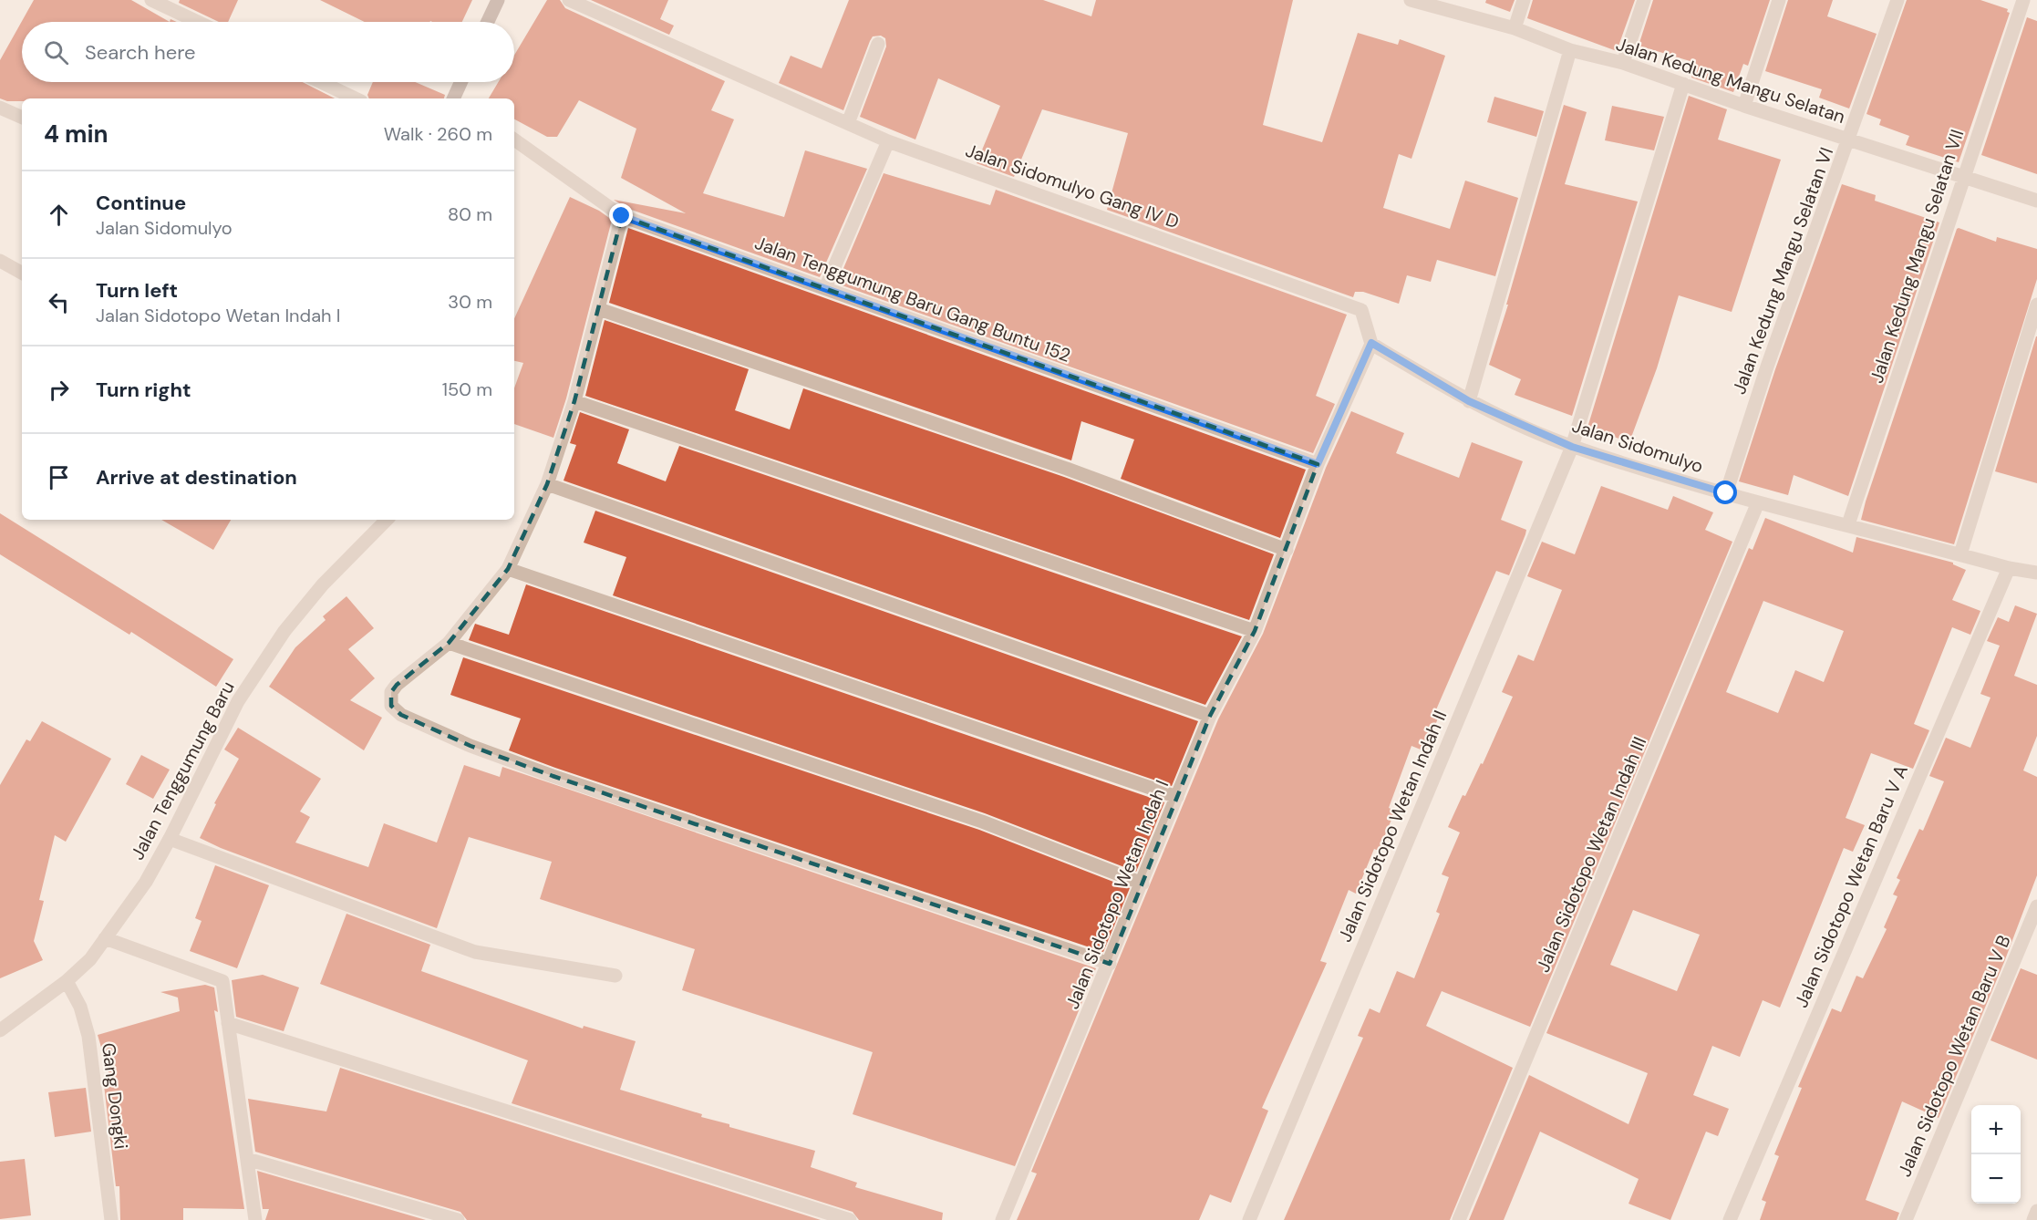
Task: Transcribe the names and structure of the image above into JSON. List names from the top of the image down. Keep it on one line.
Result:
{"streets":{"street":["Jalan Kedung Mangu Selatan","Jalan Sidomulyo Gang IV D","Jalan Kedung Mangu Selatan VII","Jalan Kedung Mangu Selatan VI","Jalan Tenggumung Baru Gang Buntu 152","Jalan Sidomulyo","Jalan Tenggumung Baru","Jalan Sidotopo Wetan Indah II","Jalan Sidotopo Wetan Indah III","Jalan Sidotopo Wetan Baru V A","Jalan Sidotopo Wetan Indah I","Jalan Sidotopo Wetan Baru V B","Gang Dongki"]},"crossings":[["Jalan Kedung Mangu Selatan","Jalan Kedung Mangu Selatan VII"],["Jalan Kedung Mangu Selatan","Jalan Kedung Mangu Selatan VI"],["Jalan Kedung Mangu Selatan","Jalan Sidotopo Wetan Indah II"],["Jalan Sidomulyo Gang IV D","Jalan Sidomulyo"],["Jalan Sidomulyo Gang IV D","Jalan Sidotopo Wetan Indah I"],["Jalan Kedung Mangu Selatan VII","Jalan Sidomulyo"],["Jalan Kedung Mangu Selatan VI","Jalan Sidomulyo"],["Jalan Tenggumung Baru Gang Buntu 152","Jalan Sidotopo Wetan Indah I"],["Jalan Sidomulyo","Jalan Sidotopo Wetan Indah II"],["Jalan Sidomulyo","Jalan Sidotopo Wetan Indah III"],["Jalan Sidomulyo","Jalan Sidotopo Wetan Baru V A"],["Jalan Sidomulyo","Jalan Sidotopo Wetan Indah I"],["Jalan Tenggumung Baru","Gang Dongki"]],"page":{"search":"Search here","heading":["4 min","Walk · 260 m"],"list":[["Continue","Jalan Sidomulyo","80 m"],["Turn left","Jalan Sidotopo Wetan Indah I","30 m"],["Turn right","150 m"],"Arrive at destination"],"map_buttons":["+","−"]}}
